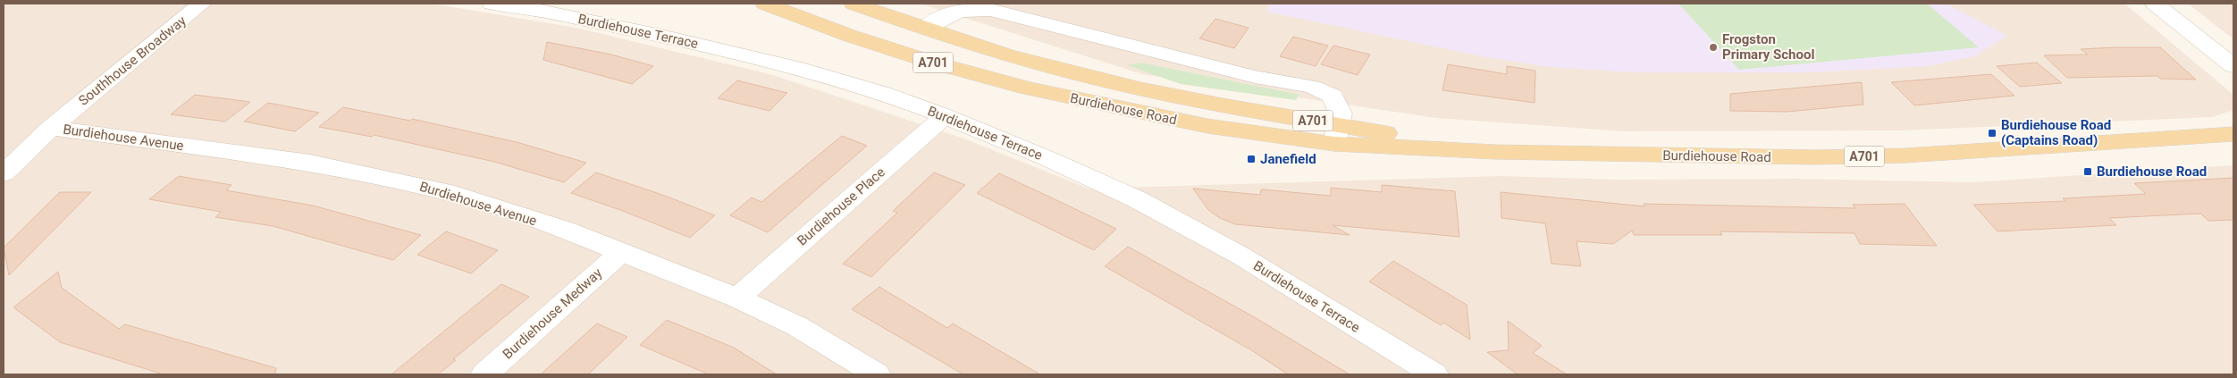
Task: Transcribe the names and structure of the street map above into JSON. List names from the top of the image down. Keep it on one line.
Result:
{"streets":{"main road":["A701","Burdiehouse Road"],"street":["Burdiehouse Terrace","Southhouse Broadway","Burdiehouse Avenue","Burdiehouse Place","Burdiehouse Medway"]},"crossings":[["Burdiehouse Terrace","Burdiehouse Place"],["Southhouse Broadway","Burdiehouse Avenue"],["Burdiehouse Avenue","Burdiehouse Place"],["Burdiehouse Avenue","Burdiehouse Medway"]],"places":{"other":["Frogston Primary School"],"transit":["Burdiehouse Road (Captains Road)","Janefield","Burdiehouse Road"]}}
